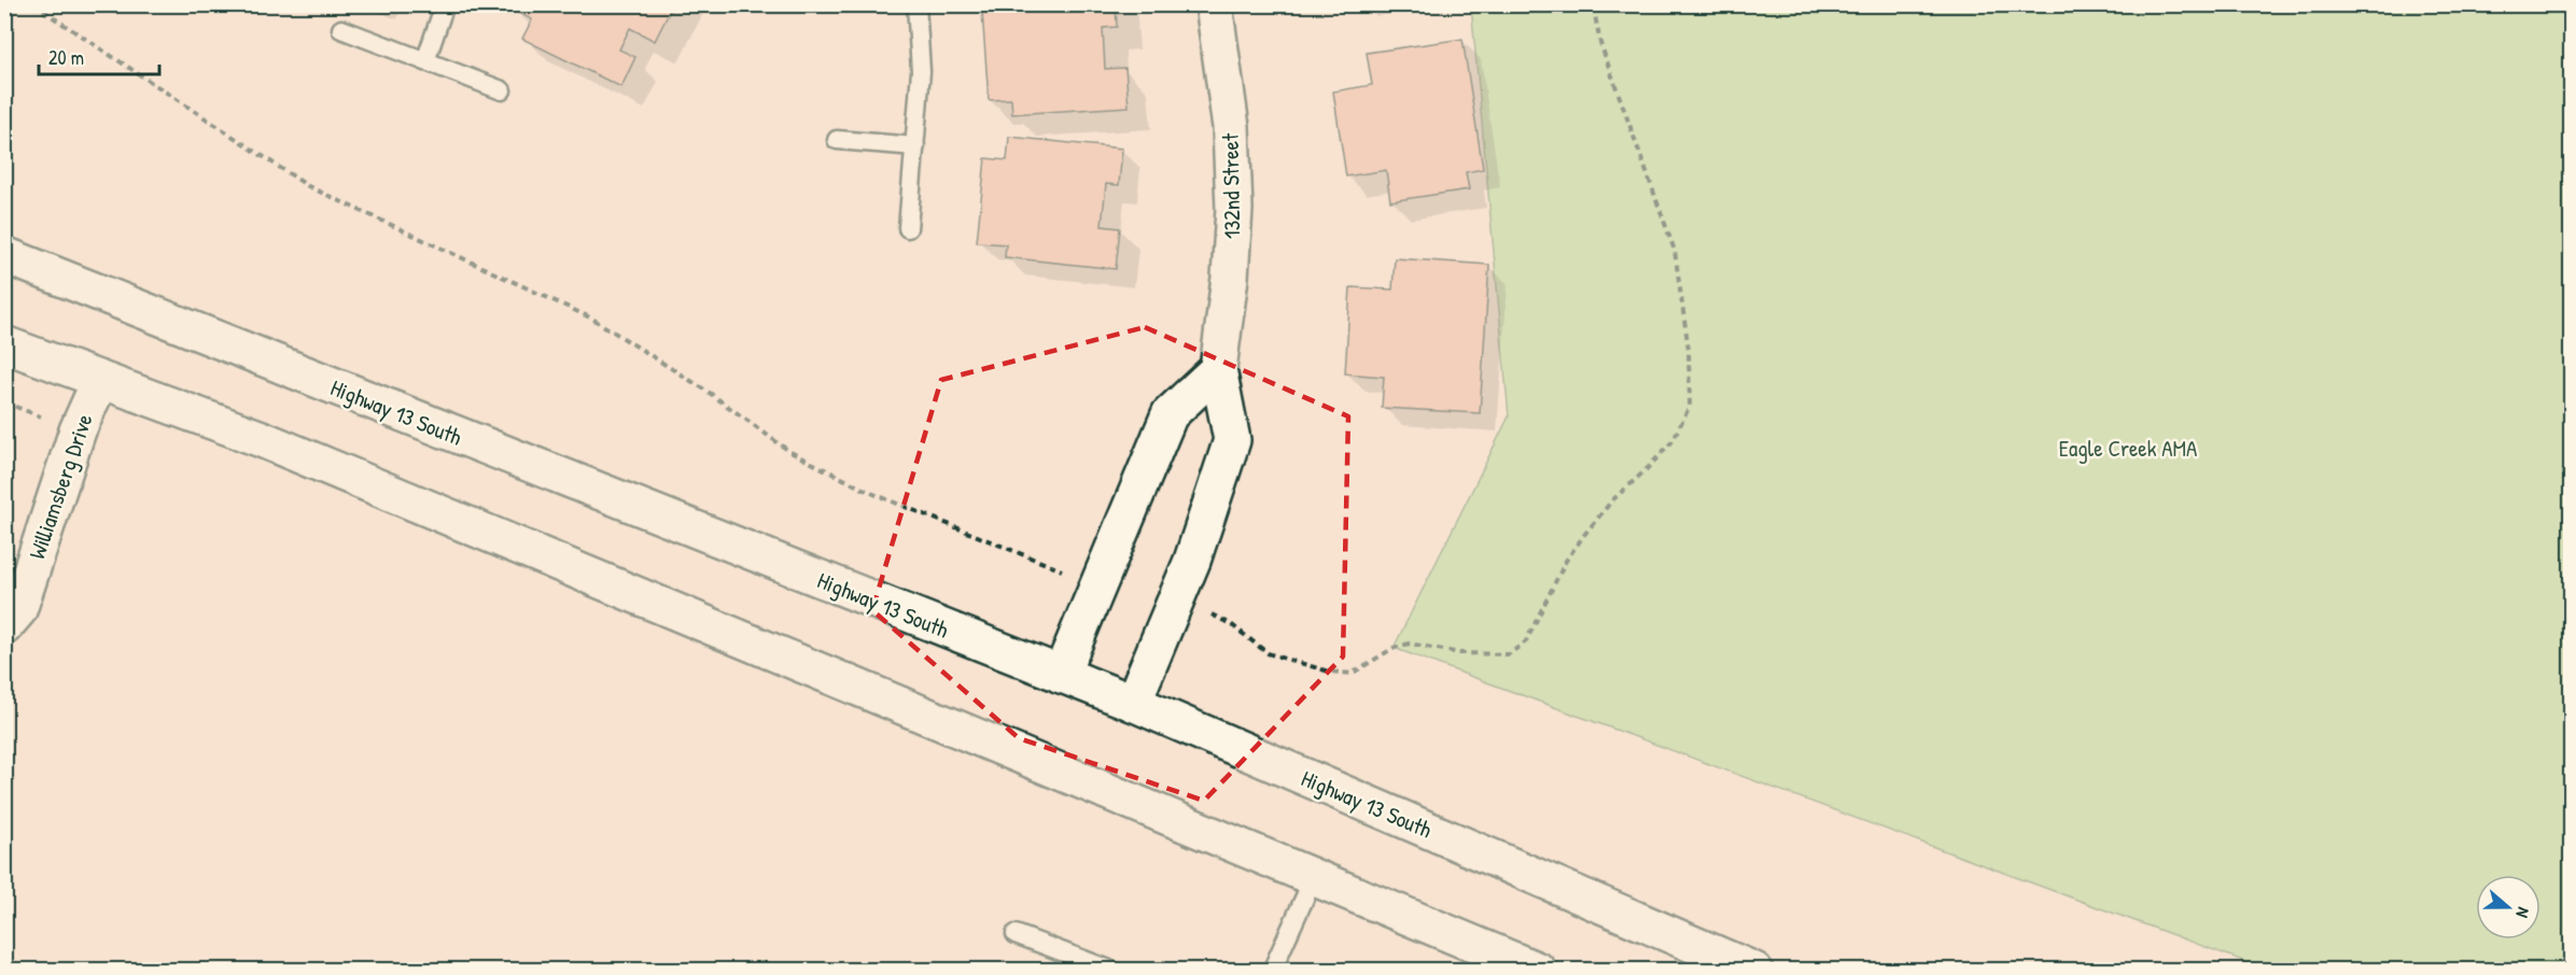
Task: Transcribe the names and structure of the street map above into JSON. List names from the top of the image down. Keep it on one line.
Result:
{"streets":{"main road":["132nd Street","Highway 13 South","Williamsberg Drive"]},"crossings":[["132nd Street","Highway 13 South"]],"parks":["Eagle Creek AMA"],"scale_bar":"20 m","north":"right"}
